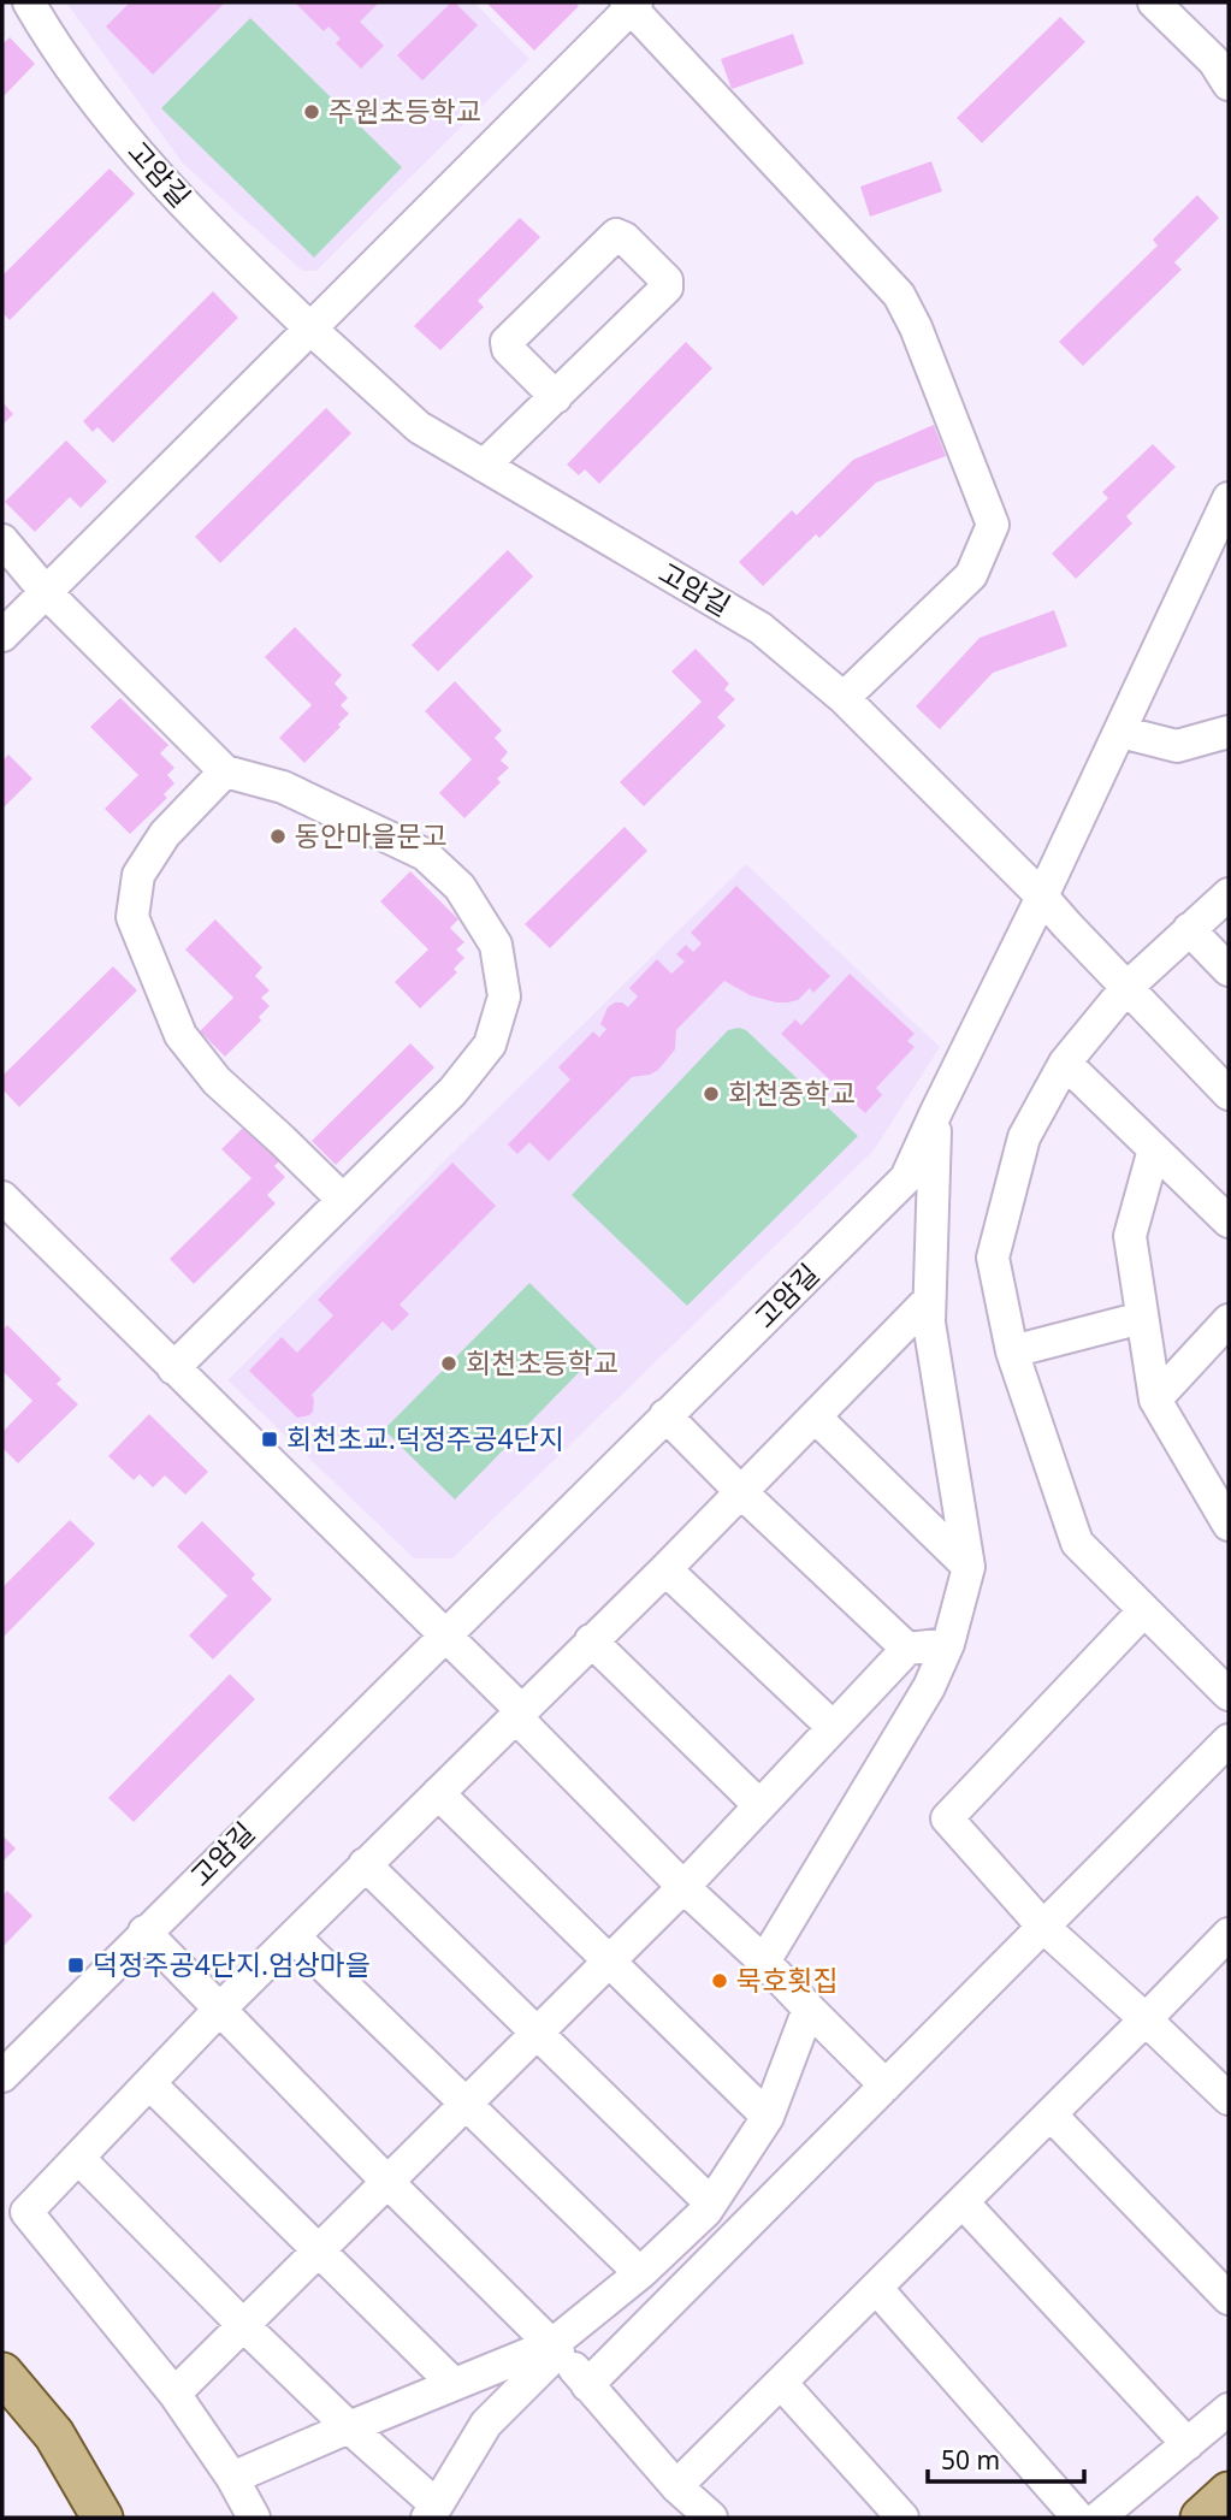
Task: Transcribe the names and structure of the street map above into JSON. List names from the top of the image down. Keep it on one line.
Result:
{"streets":{"street":["고암길"]},"places":{"other":["주원초등학교","동안마을문고","회천중학교","회천초등학교","묵호횟집"],"transit":["회천초교.덕정주공4단지","덕정주공4단지.엄상마을"]},"scale_bar":"50 m"}
